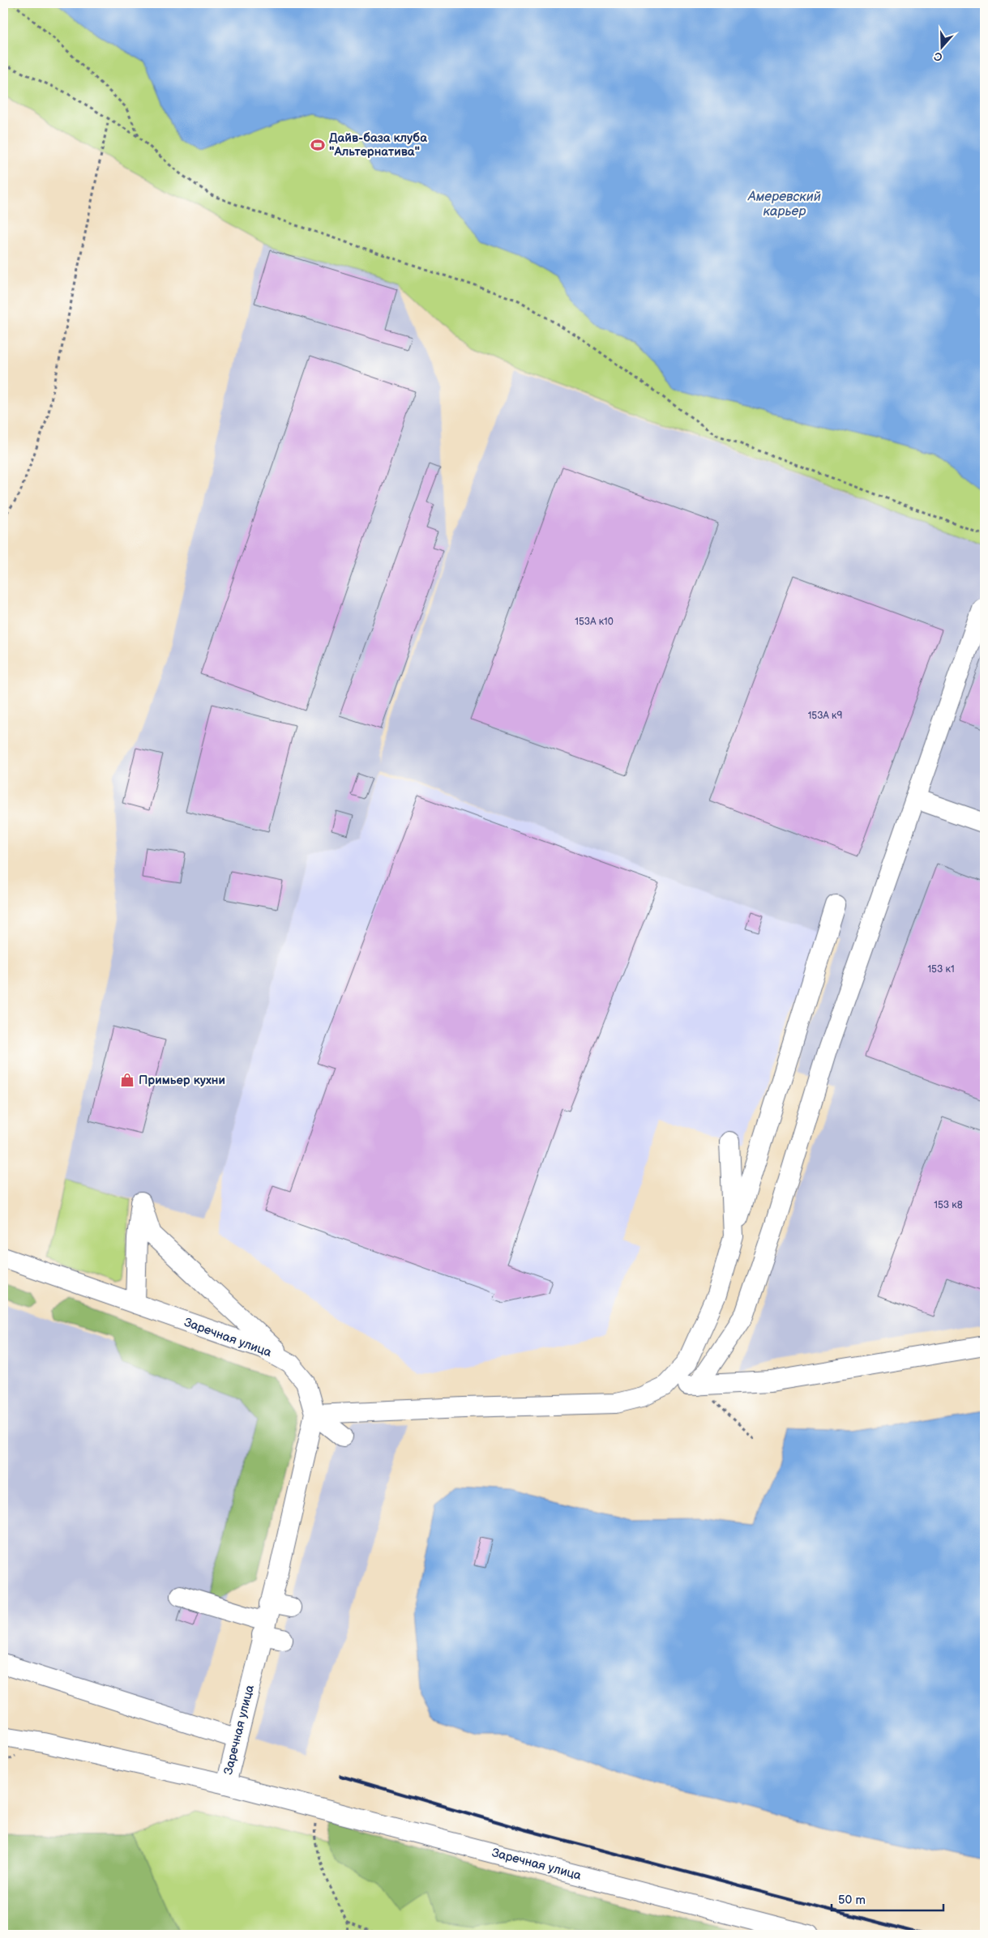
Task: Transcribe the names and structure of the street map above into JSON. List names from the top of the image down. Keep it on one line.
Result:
{"streets":{"street":["Заречная улица"]},"water":["Амеревский карьер"],"places":{"sports":["Дайв-база клуба \"Альтернатива\""],"shop":["Примьер кухни"]},"house_numbers":["153А к10","153А к9","153 к1","153 к8"],"scale_bar":"50 m","north":"bottom"}
